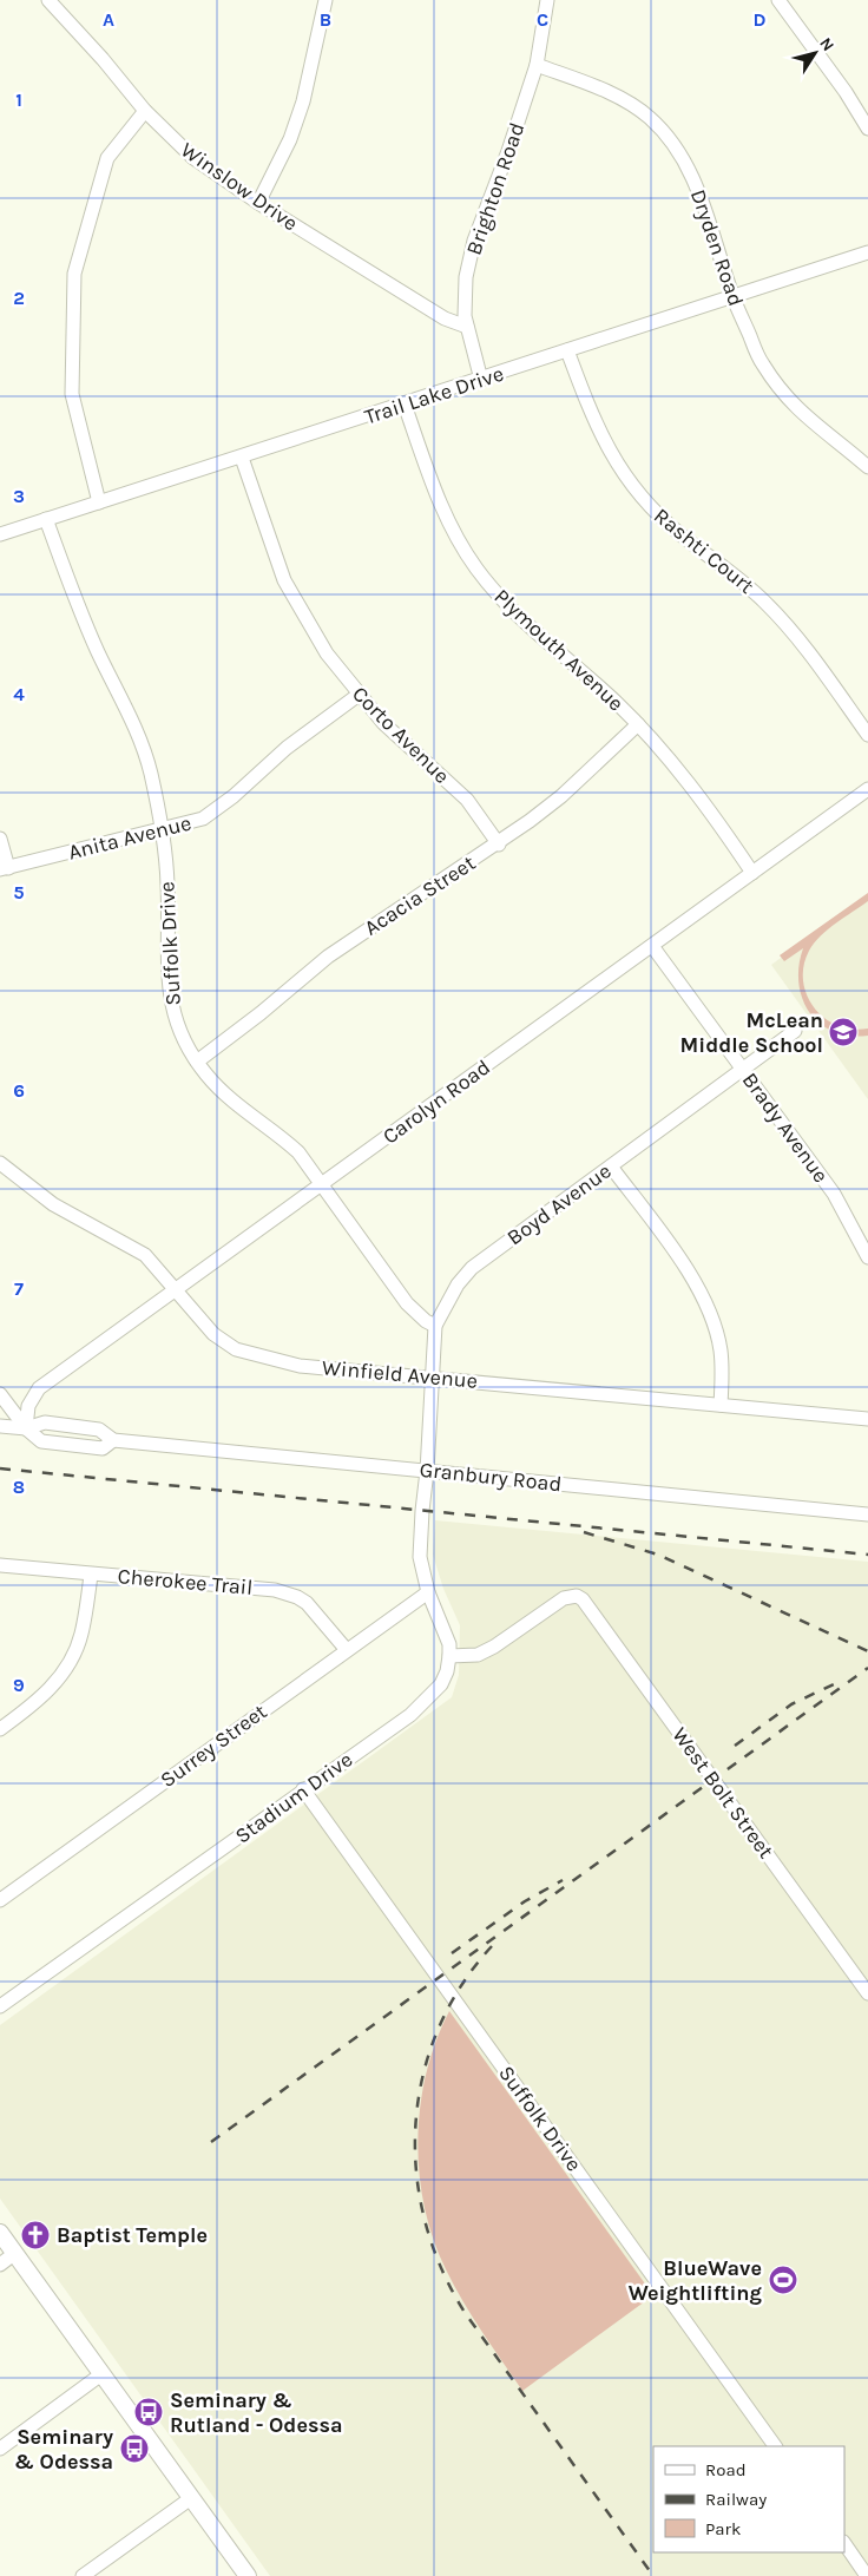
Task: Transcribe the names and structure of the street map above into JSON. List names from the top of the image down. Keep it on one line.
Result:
{"streets":{"street":["Winslow Drive","Brighton Road","Dryden Road","Trail Lake Drive","Rashti Court","Plymouth Avenue","Corto Avenue","Anita Avenue","Acacia Street","Suffolk Drive","Carolyn Road","Brady Avenue","Boyd Avenue","Winfield Avenue","Granbury Road","Cherokee Trail","Surrey Street","West Bolt Street","Stadium Drive"]},"crossings":[["Winslow Drive","Brighton Road"],["Brighton Road","Dryden Road"],["Brighton Road","Trail Lake Drive"],["Dryden Road","Trail Lake Drive"],["Trail Lake Drive","Rashti Court"],["Trail Lake Drive","Plymouth Avenue"],["Trail Lake Drive","Corto Avenue"],["Trail Lake Drive","Suffolk Drive"],["Plymouth Avenue","Acacia Street"],["Plymouth Avenue","Carolyn Road"],["Corto Avenue","Anita Avenue"],["Corto Avenue","Acacia Street"],["Anita Avenue","Suffolk Drive"],["Acacia Street","Suffolk Drive"],["Suffolk Drive","Carolyn Road"],["Suffolk Drive","Boyd Avenue"],["Suffolk Drive","Stadium Drive"],["Carolyn Road","Brady Avenue"],["Carolyn Road","Winfield Avenue"],["Carolyn Road","Granbury Road"],["Brady Avenue","Boyd Avenue"],["Boyd Avenue","Winfield Avenue"],["Cherokee Trail","Surrey Street"],["West Bolt Street","Stadium Drive"]],"places":{"school or university":["McLean Middle School"],"church":["Baptist Temple"],"sports":["BlueWave Weightlifting"],"bus stop":["Seminary & Rutland - Odessa","Seminary & Odessa"]},"legend":["Road","Railway","Park"],"north":"top right","grid":{"columns":["A","B","C","D"],"rows":["1","2","3","4","5","6","7","8","9"]}}
